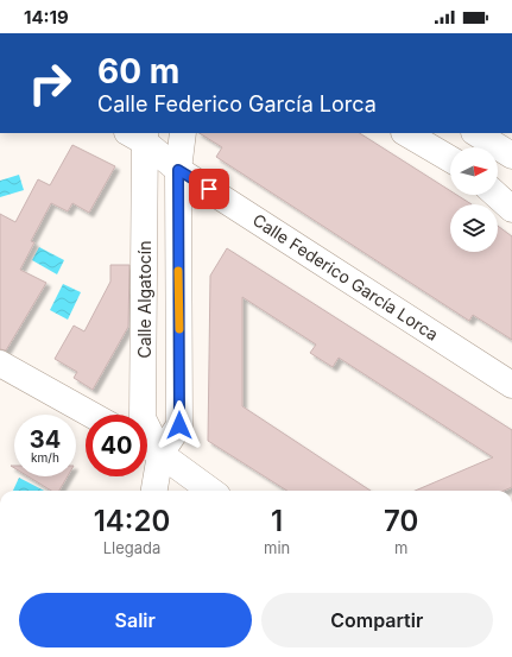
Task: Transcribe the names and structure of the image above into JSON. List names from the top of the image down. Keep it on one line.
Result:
{"streets":{"street":["Calle Federico García Lorca","Calle Algatocín"]},"crossings":[["Calle Federico García Lorca","Calle Algatocín"]],"north":"right","page":{"status":"14:19","turn":["60 m","Calle Federico García Lorca"],"speed":"34 km/h","limit":"40","eta":["14:20","Llegada","1","min","70","m"],"buttons":["Salir","Compartir"]}}
